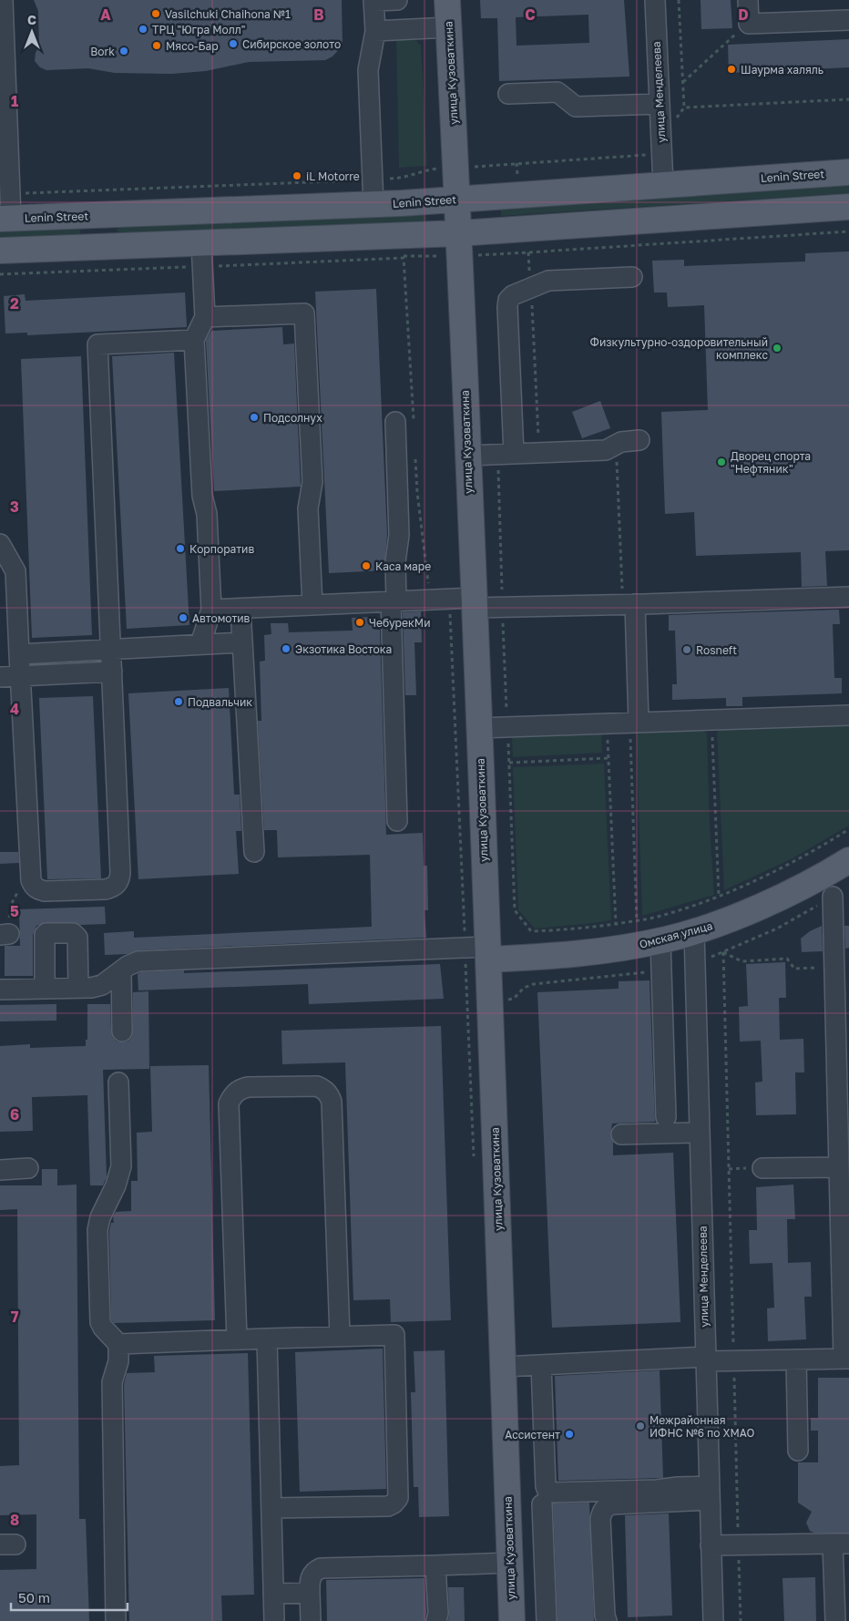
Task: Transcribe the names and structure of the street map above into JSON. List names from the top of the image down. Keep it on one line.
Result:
{"streets":{"main road":["улица Кузоваткина","Lenin Street","Омская улица"],"street":["улица Менделеева"]},"crossings":[["улица Кузоваткина","Lenin Street"],["улица Кузоваткина","Омская улица"],["улица Менделеева","Lenin Street"],["улица Менделеева","Омская улица"]],"places":["Vasilchuki Chaihona №1","ТРЦ \"Югра Молл\"","Сибирское золото","Мясо-Бар","Bork","Шаурма халяль","iL Motorre","Физкультурно-оздоровительный комплекс","Подсолнух","Дворец спорта \"Нефтяник\"","Корпоратив","Каса маре","Автомотив","ЧебурекМи","Экзотика Востока","Rosneft","Подвальчик","Межрайонная ИФНС №6 по ХМАО","Ассистент"],"scale_bar":"50 m","north":"top","grid":{"columns":["A","B","C","D"],"rows":["1","2","3","4","5","6","7","8"]}}
